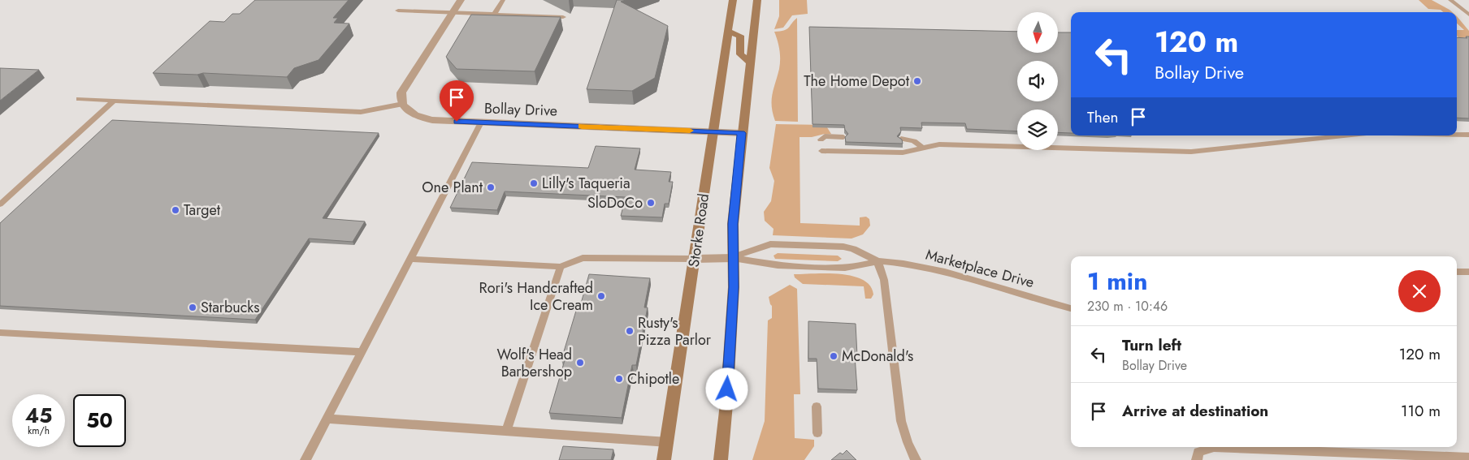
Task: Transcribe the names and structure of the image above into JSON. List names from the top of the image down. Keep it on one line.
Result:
{"streets":{"main road":["Storke Road"],"street":["Bollay Drive"],"lane":["Marketplace Drive"]},"crossings":[["Bollay Drive","Storke Road"]],"places":["The Home Depot","Lilly's Taqueria","One Plant","SloDoCo","Target","Rori's Handcrafted Ice Cream","Starbucks","Rusty's Pizza Parlor","McDonald's","Wolf's Head Barbershop","Chipotle"],"north":"bottom","page":{"turn":["120 m","Bollay Drive"],"then":"Then","heading":["1 min","230 m · 10:46"],"list":[{"name":"Turn left","note":"Bollay Drive","value":"120 m"},{"name":"Arrive at destination","value":"110 m"}],"speed":"45 km/h","limit":"50"}}
